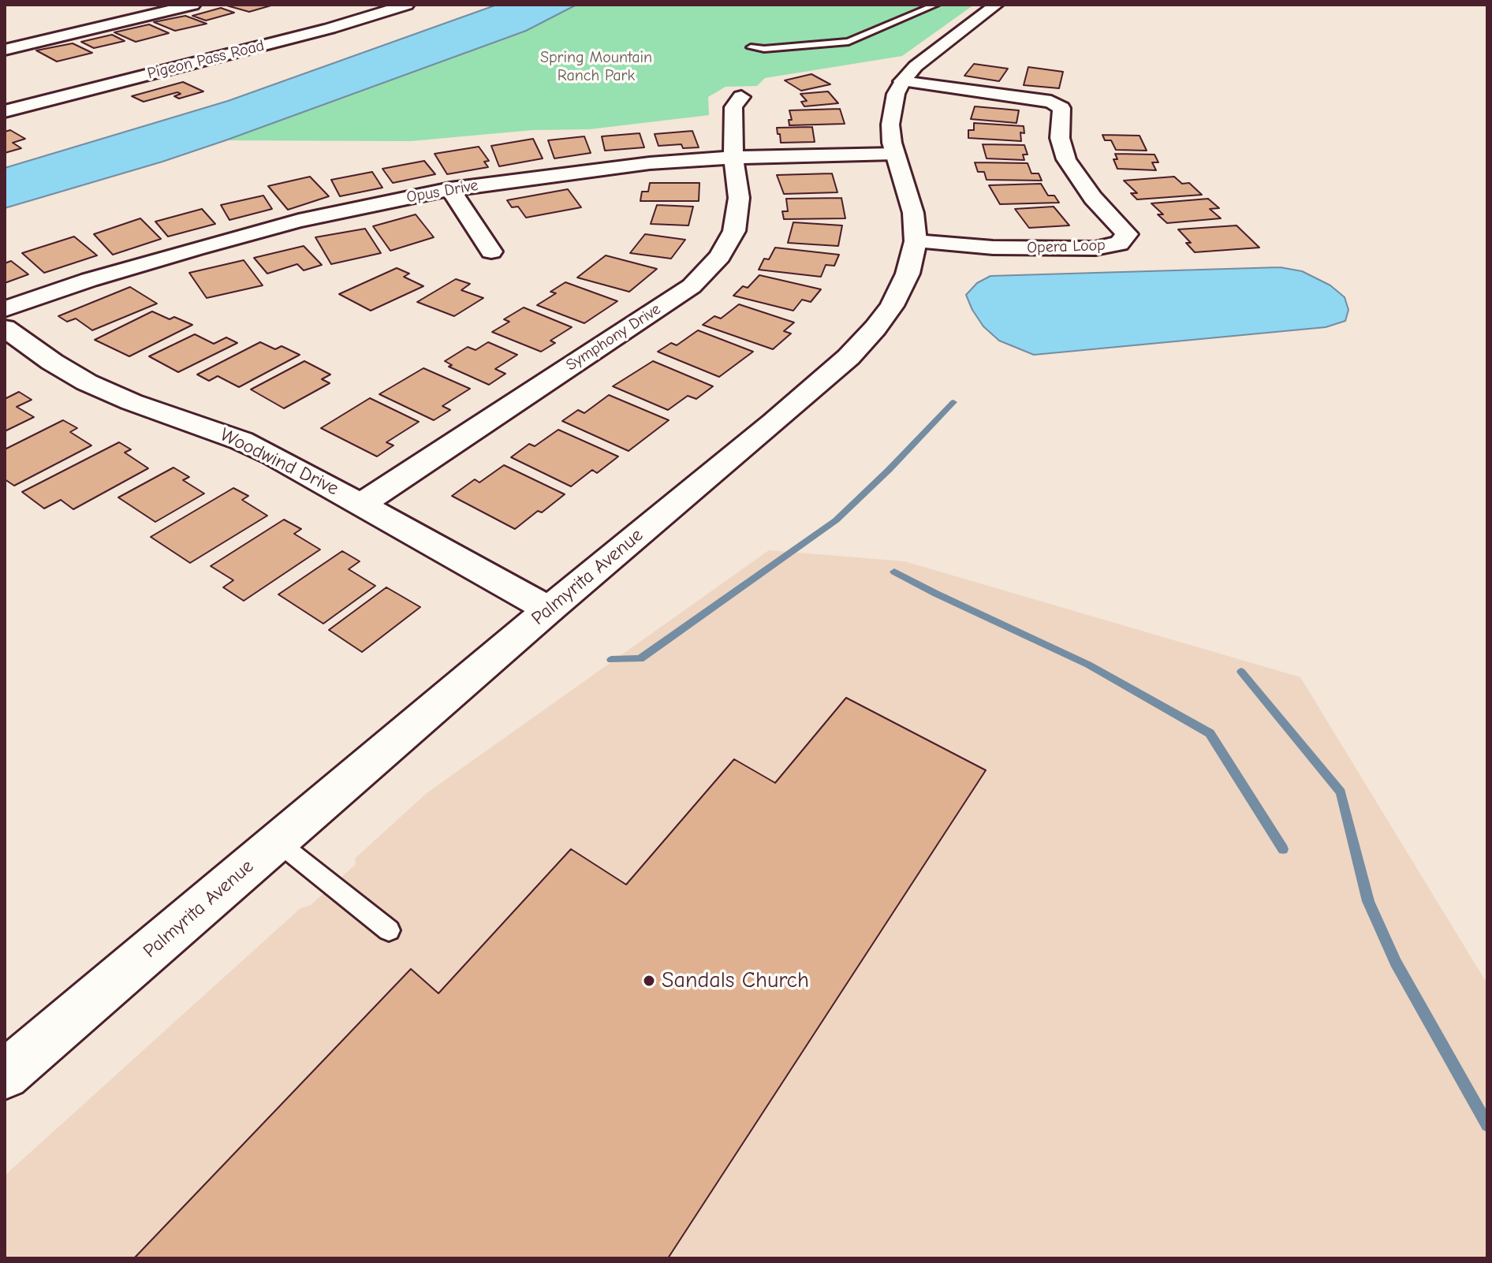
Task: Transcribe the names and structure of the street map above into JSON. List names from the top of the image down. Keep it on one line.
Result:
{"streets":{"street":["Pigeon Pass Road","Opus Drive","Opera Loop","Symphony Drive","Woodwind Drive","Palmyrita Avenue"]},"crossings":[["Opus Drive","Symphony Drive"],["Opus Drive","Palmyrita Avenue"],["Opera Loop","Palmyrita Avenue"],["Symphony Drive","Woodwind Drive"],["Woodwind Drive","Palmyrita Avenue"]],"parks":["Spring Mountain Ranch Park"],"places":["Sandals Church"]}
